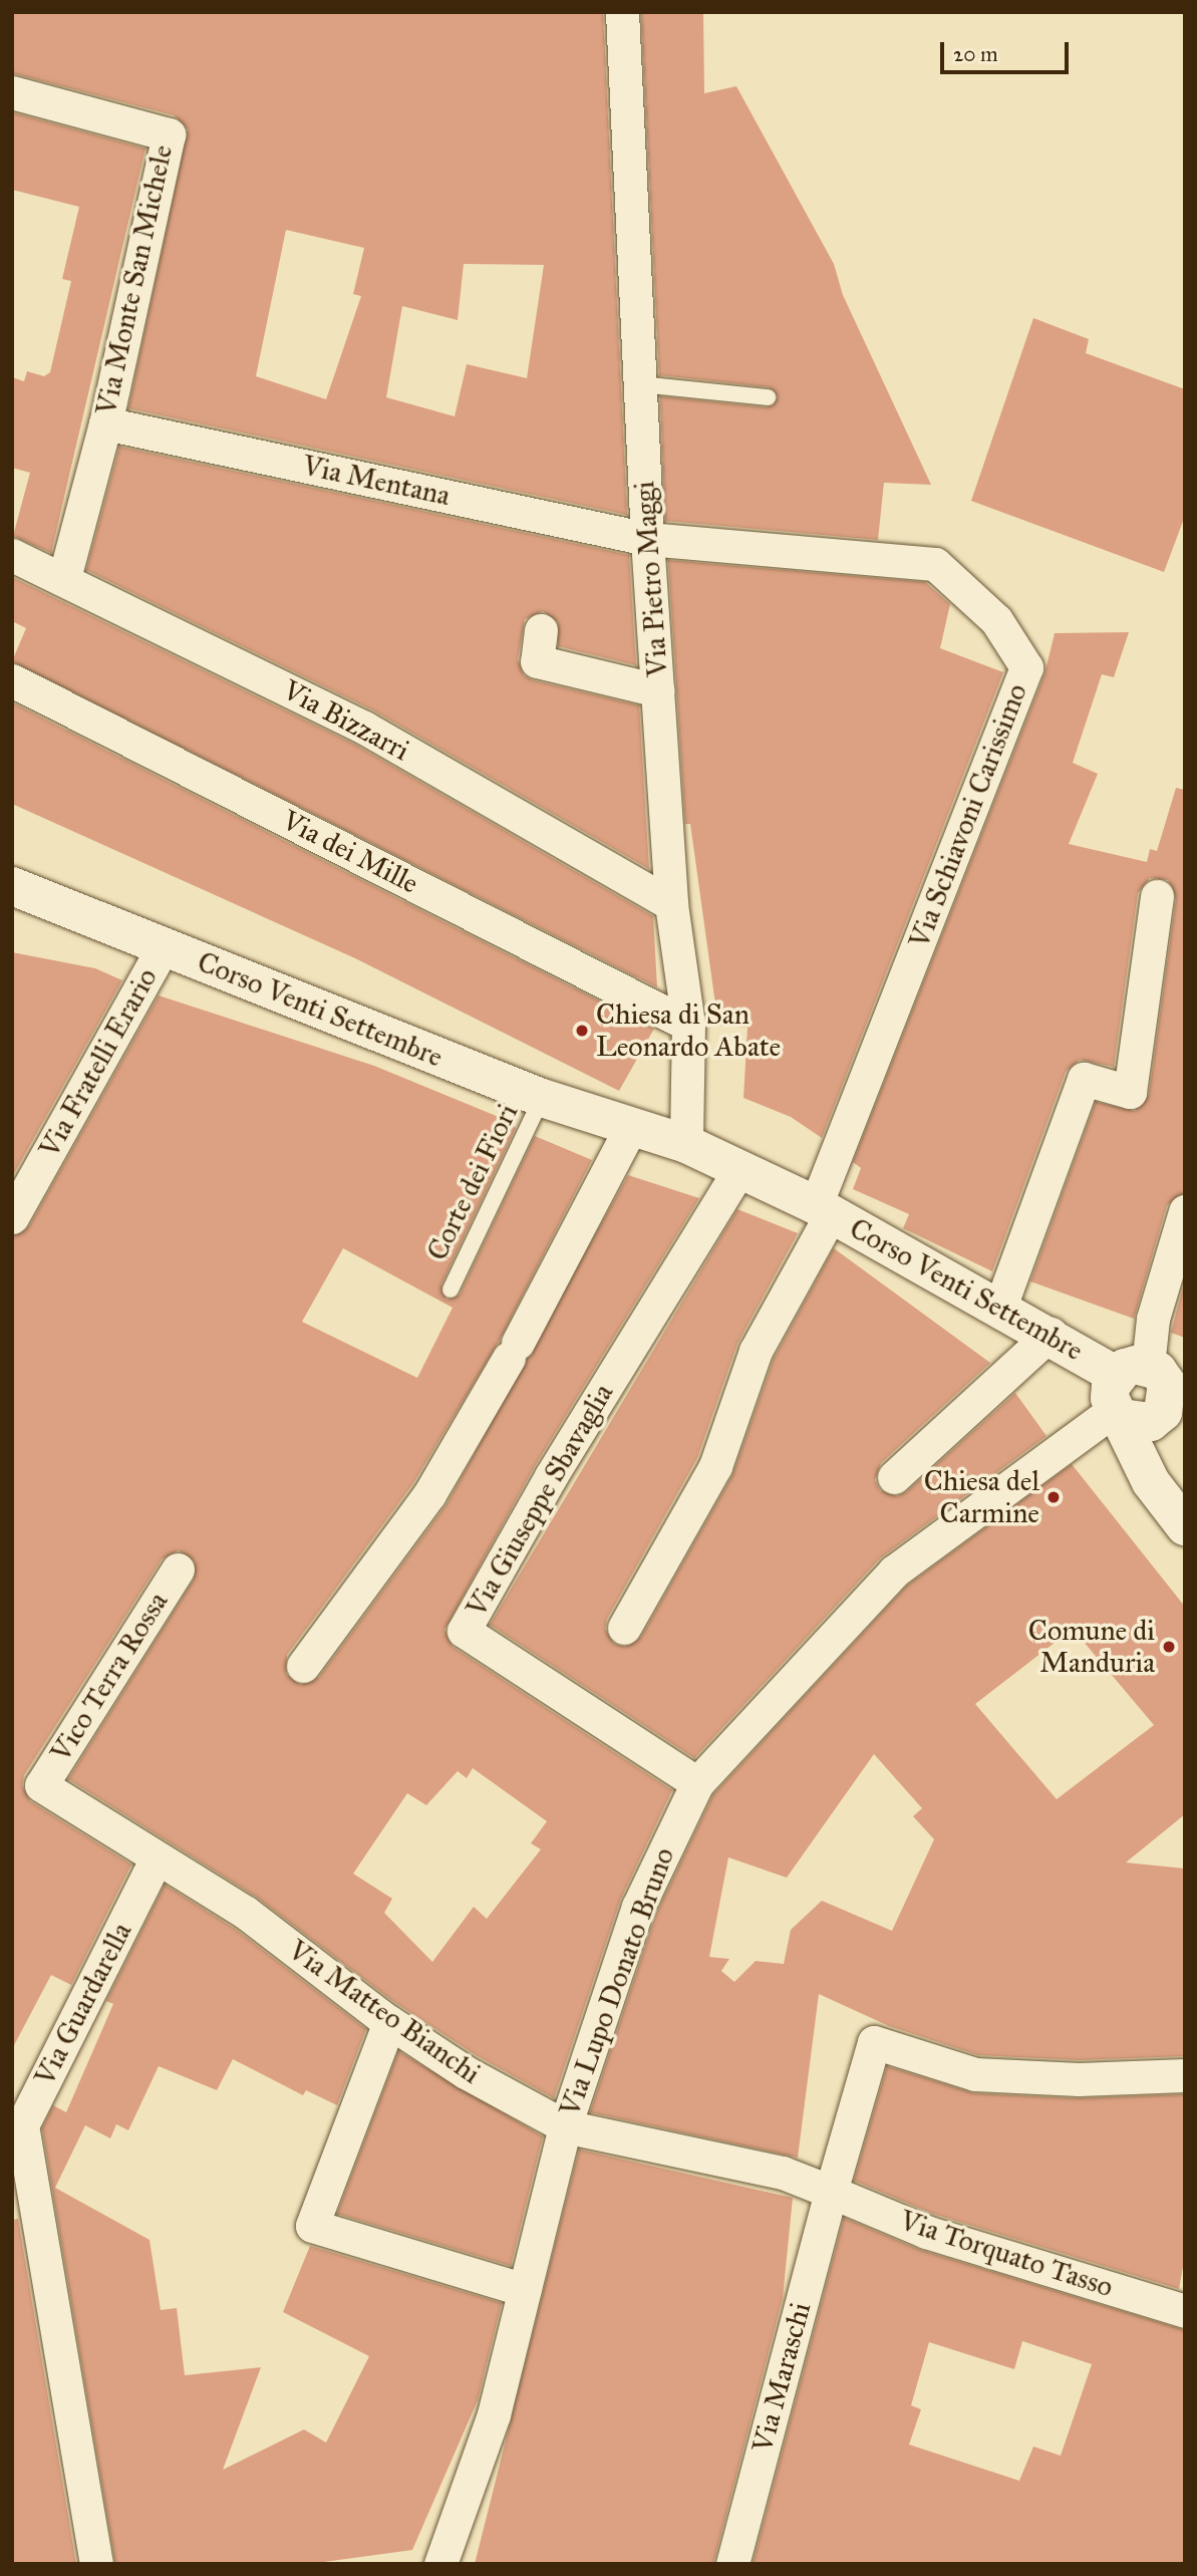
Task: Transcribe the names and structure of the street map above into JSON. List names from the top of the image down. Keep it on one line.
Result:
{"streets":{"street":["Via Monte San Michele","Via Mentana","Via Pietro Maggi","Via Bizzarri","Via Schiavoni Carissimo","Via dei Mille","Corso Venti Settembre","Via Fratelli Erario","Via Giuseppe Sbavaglia","Vico Terra Rossa","Via Lupo Donato Bruno","Via Guardarella","Via Matteo Bianchi","Via Torquato Tasso","Via Maraschi"],"lane":["Corte dei Fiori"]},"crossings":[["Via Monte San Michele","Via Mentana"],["Via Monte San Michele","Via Bizzarri"],["Via Mentana","Via Pietro Maggi"],["Via Mentana","Via Schiavoni Carissimo"],["Via Pietro Maggi","Via Bizzarri"],["Via Pietro Maggi","Via Schiavoni Carissimo"],["Via Pietro Maggi","Via dei Mille"],["Via Pietro Maggi","Corso Venti Settembre"],["Via Schiavoni Carissimo","Corso Venti Settembre"],["Corso Venti Settembre","Via Fratelli Erario"],["Corso Venti Settembre","Corte dei Fiori"],["Corso Venti Settembre","Via Giuseppe Sbavaglia"],["Corso Venti Settembre","Via Lupo Donato Bruno"],["Via Giuseppe Sbavaglia","Via Lupo Donato Bruno"],["Vico Terra Rossa","Via Matteo Bianchi"],["Via Lupo Donato Bruno","Via Matteo Bianchi"],["Via Guardarella","Via Matteo Bianchi"],["Via Matteo Bianchi","Via Torquato Tasso"],["Via Matteo Bianchi","Via Maraschi"],["Via Torquato Tasso","Via Maraschi"]],"places":["Chiesa di San Leonardo Abate","Chiesa del Carmine","Comune di Manduria"],"scale_bar":"20 m"}
